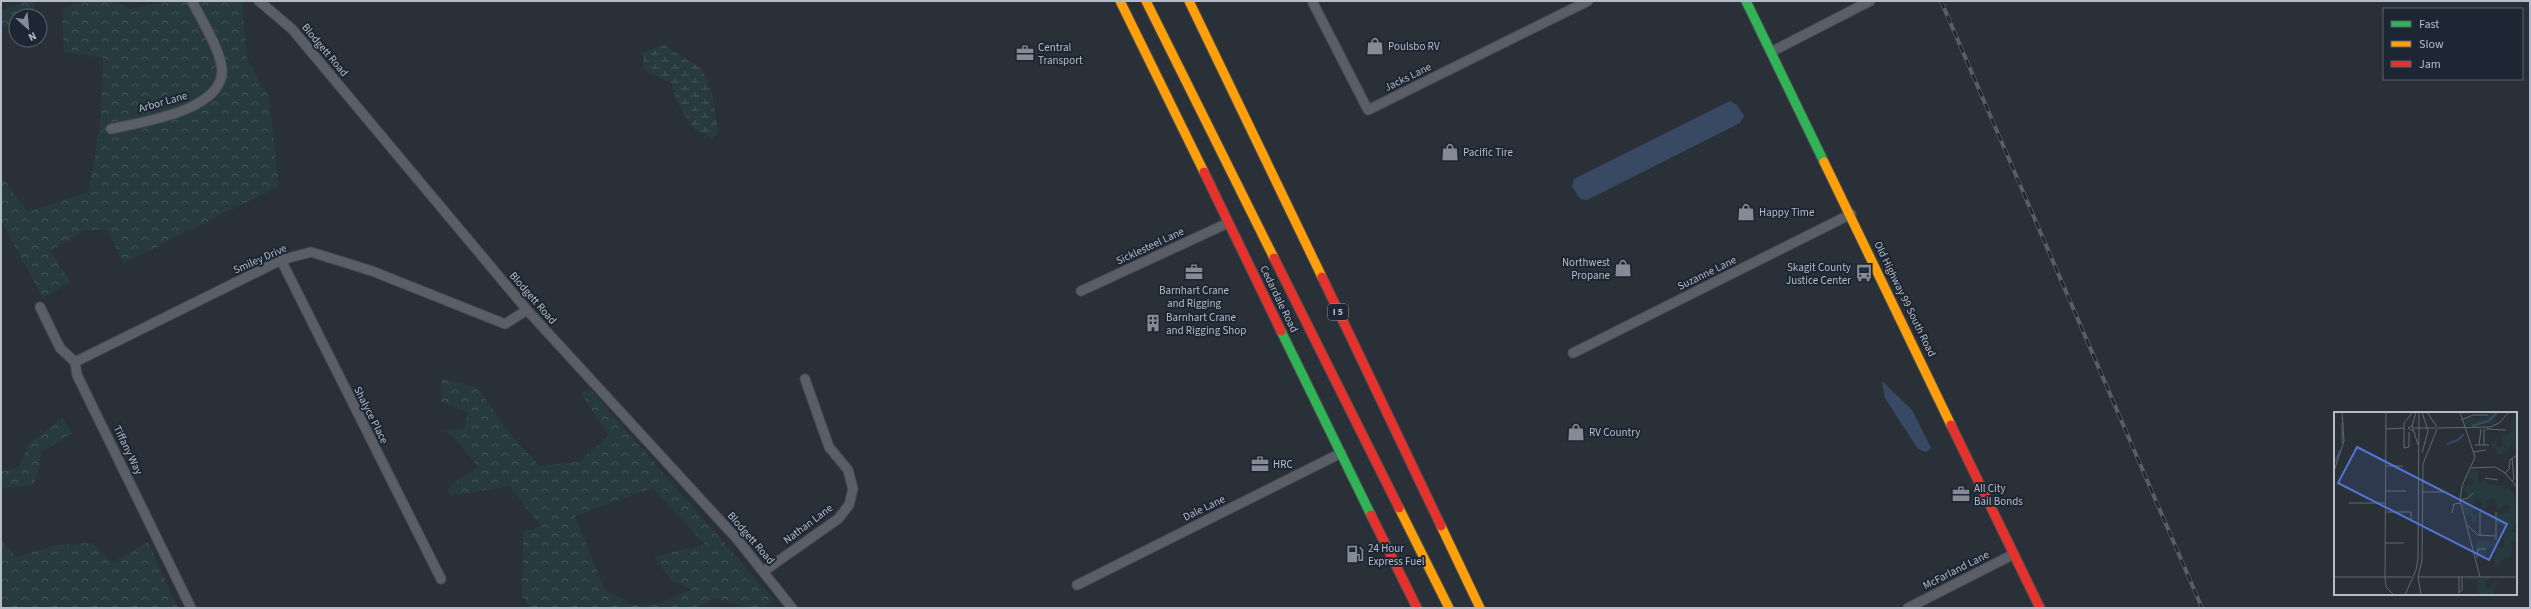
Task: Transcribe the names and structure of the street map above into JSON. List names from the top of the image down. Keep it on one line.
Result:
{"streets":{"main road":["Cedardale Road","Old Highway 99 South Road","I 5"],"street":["Blodgett Road","Jacks Lane","Arbor Lane","Sicklesteel Lane","Smiley Drive","Suzanne Lane","Shalyce Place","Tiffany Way","Dale Lane","Nathan Lane","McFarland Lane"]},"crossings":[["Blodgett Road","Smiley Drive"],["Blodgett Road","Nathan Lane"],["Sicklesteel Lane","Cedardale Road"],["Smiley Drive","Shalyce Place"],["Smiley Drive","Tiffany Way"],["Suzanne Lane","Old Highway 99 South Road"],["Cedardale Road","Dale Lane"],["Old Highway 99 South Road","McFarland Lane"]],"places":{"shop":["Poulsbo RV","Pacific Tire","Happy Time","Northwest Propane","RV Country"],"office":["Central Transport","Barnhart Crane and Rigging","HRC","All City Bail Bonds"],"bus stop":["Skagit County Justice Center"],"building":["Barnhart Crane and Rigging Shop"],"fuel station":["24 Hour Express Fuel"]},"legend":["Fast","Slow","Jam"],"north":"bottom right"}
